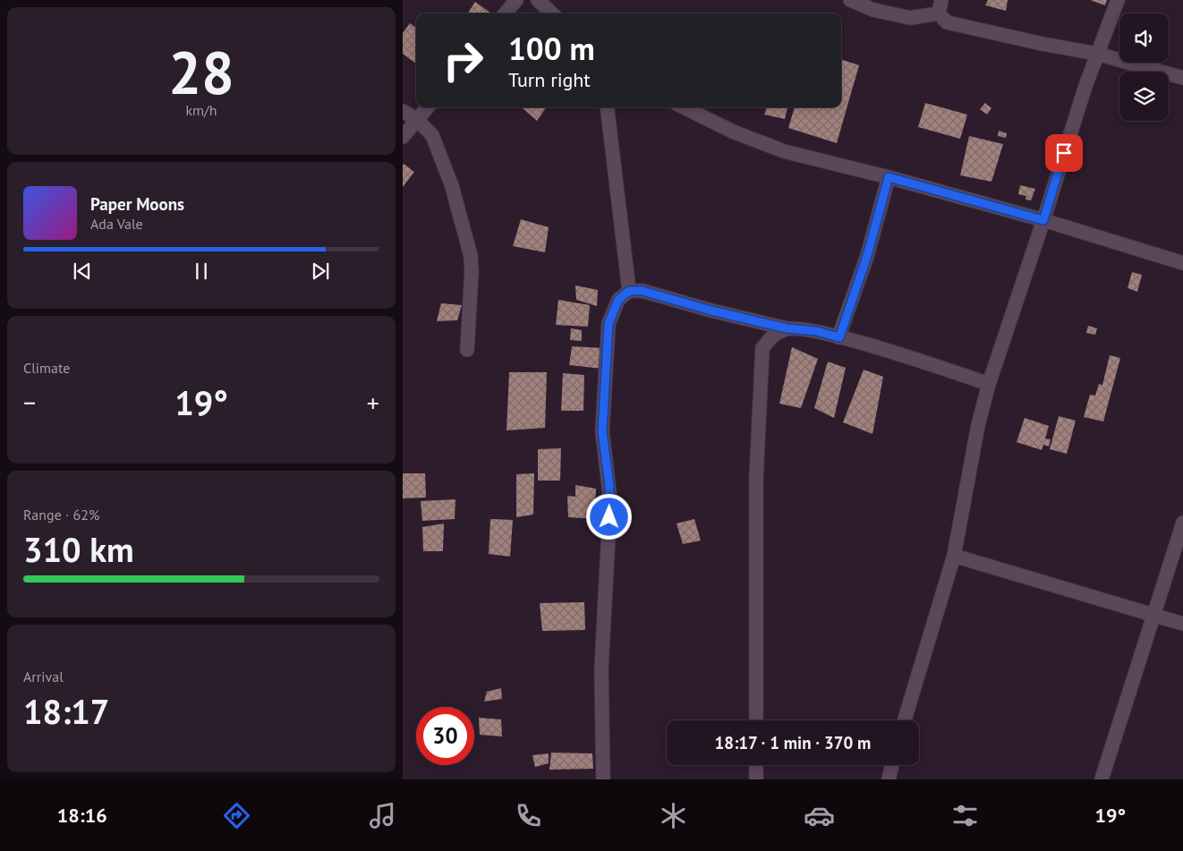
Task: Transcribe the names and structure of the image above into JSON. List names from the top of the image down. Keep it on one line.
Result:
{"page":{"tile":[["28","km/h"],"Climate",["Range · 62%","310 km"],["Arrival","18:17"]],"turn":["100 m","Turn right"],"song":["Paper Moons","Ada Vale"],"heat":["−","19°","+"],"limit":"30","trip":"18:17 · 1 min · 370 m","tabs":["18:16","19°"]}}
